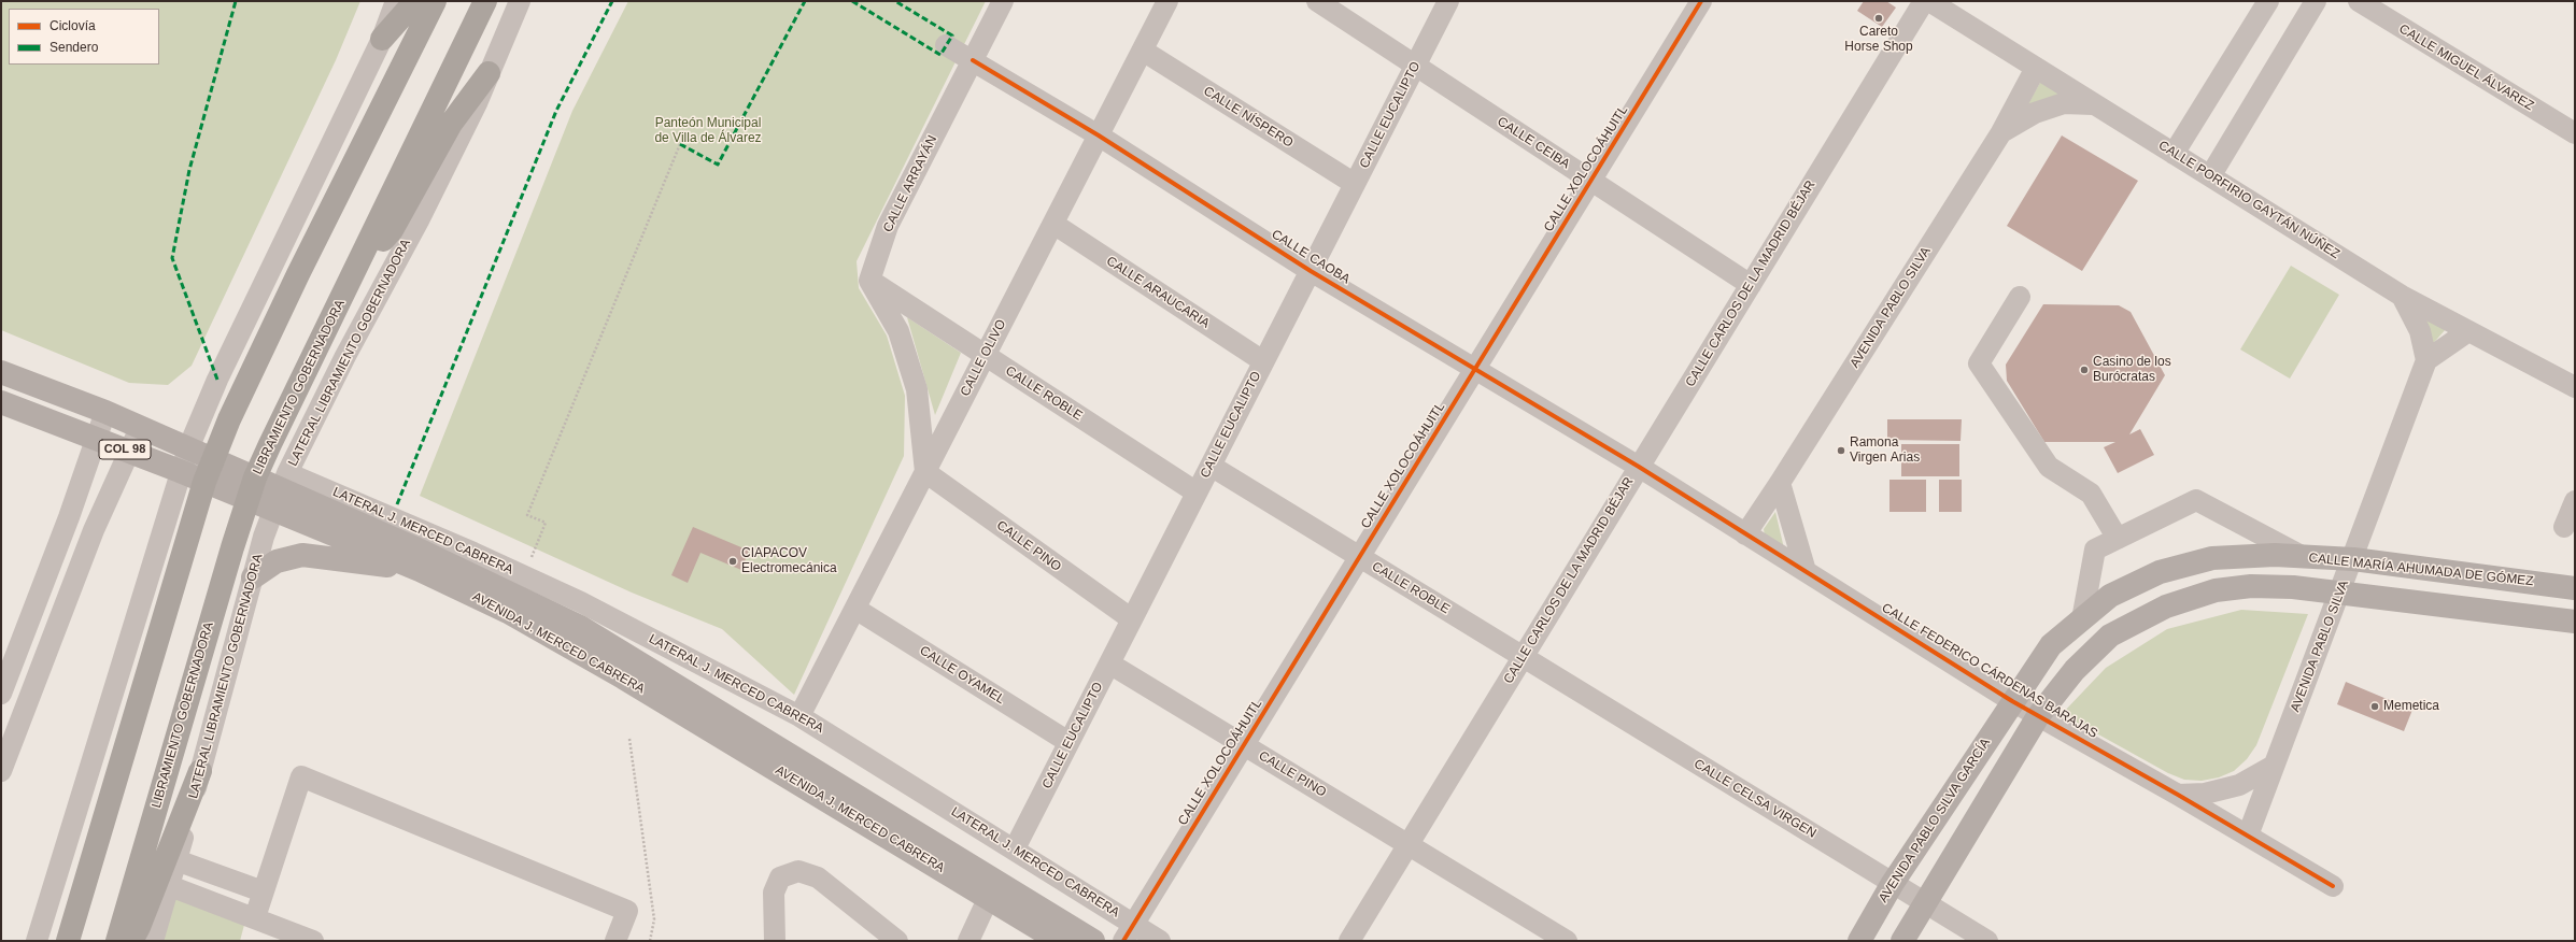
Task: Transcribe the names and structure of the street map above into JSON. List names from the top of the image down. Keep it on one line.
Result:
{"streets":{"highway":["LIBRAMIENTO GOBERNADORA"],"main road":["COL 98","CALLE MARÍA AHUMADA DE GÓMEZ","AVENIDA J. MERCED CABRERA","AVENIDA PABLO SILVA GARCÍA"],"street":["CALLE MIGUEL ÁLVAREZ","CALLE EUCALIPTO","CALLE NÍSPERO","CALLE CEIBA","CALLE XOLOCOÁHUITL","CALLE ARRAYÁN","CALLE PORFIRIO GAYTÁN NÚÑEZ","CALLE CAOBA","CALLE CARLOS DE LA MADRID BÉJAR","CALLE ARAUCARIA","AVENIDA PABLO SILVA","LATERAL LIBRAMIENTO GOBERNADORA","CALLE OLIVO","CALLE ROBLE","LATERAL J. MERCED CABRERA","CALLE PINO","CALLE FEDERICO CÁRDENAS BARAJAS","CALLE OYAMEL","CALLE CELSA VIRGEN"]},"crossings":[["CALLE EUCALIPTO","CALLE NÍSPERO"],["CALLE EUCALIPTO","CALLE CEIBA"],["CALLE EUCALIPTO","CALLE CAOBA"],["CALLE EUCALIPTO","CALLE ARAUCARIA"],["CALLE EUCALIPTO","CALLE ROBLE"],["CALLE EUCALIPTO","LATERAL J. MERCED CABRERA"],["CALLE EUCALIPTO","CALLE PINO"],["CALLE EUCALIPTO","CALLE OYAMEL"],["CALLE NÍSPERO","CALLE OLIVO"],["CALLE CEIBA","CALLE XOLOCOÁHUITL"],["CALLE CEIBA","CALLE CARLOS DE LA MADRID BÉJAR"],["CALLE XOLOCOÁHUITL","CALLE CAOBA"],["CALLE XOLOCOÁHUITL","CALLE ROBLE"],["CALLE XOLOCOÁHUITL","LATERAL J. MERCED CABRERA"],["CALLE XOLOCOÁHUITL","CALLE PINO"],["CALLE ARRAYÁN","CALLE CAOBA"],["CALLE ARRAYÁN","CALLE ROBLE"],["CALLE PORFIRIO GAYTÁN NÚÑEZ","AVENIDA PABLO SILVA"],["CALLE CAOBA","CALLE CARLOS DE LA MADRID BÉJAR"],["CALLE CAOBA","CALLE OLIVO"],["CALLE CAOBA","CALLE FEDERICO CÁRDENAS BARAJAS"],["CALLE CARLOS DE LA MADRID BÉJAR","CALLE ROBLE"],["CALLE CARLOS DE LA MADRID BÉJAR","CALLE PINO"],["CALLE CARLOS DE LA MADRID BÉJAR","CALLE FEDERICO CÁRDENAS BARAJAS"],["CALLE CARLOS DE LA MADRID BÉJAR","CALLE CELSA VIRGEN"],["CALLE ARAUCARIA","CALLE OLIVO"],["AVENIDA PABLO SILVA","CALLE MARÍA AHUMADA DE GÓMEZ"],["AVENIDA PABLO SILVA","CALLE FEDERICO CÁRDENAS BARAJAS"],["LATERAL LIBRAMIENTO GOBERNADORA","LATERAL J. MERCED CABRERA"],["LATERAL LIBRAMIENTO GOBERNADORA","AVENIDA J. MERCED CABRERA"],["CALLE OLIVO","CALLE ROBLE"],["CALLE OLIVO","LATERAL J. MERCED CABRERA"],["CALLE OLIVO","CALLE PINO"],["CALLE OLIVO","CALLE OYAMEL"],["LIBRAMIENTO GOBERNADORA","COL 98"],["LIBRAMIENTO GOBERNADORA","AVENIDA J. MERCED CABRERA"],["CALLE ROBLE","CALLE CELSA VIRGEN"],["COL 98","AVENIDA J. MERCED CABRERA"],["LATERAL J. MERCED CABRERA","AVENIDA J. MERCED CABRERA"],["CALLE MARÍA AHUMADA DE GÓMEZ","CALLE FEDERICO CÁRDENAS BARAJAS"],["CALLE MARÍA AHUMADA DE GÓMEZ","AVENIDA PABLO SILVA GARCÍA"],["CALLE FEDERICO CÁRDENAS BARAJAS","AVENIDA PABLO SILVA GARCÍA"],["CALLE CELSA VIRGEN","AVENIDA PABLO SILVA GARCÍA"]],"parks":["Panteón Municipal de Villa de Álvarez"],"places":["Careto Horse Shop","Casino de los Burócratas","Ramona Virgen Arias","CIAPACOV Electromecánica","Memetica"],"legend":["Ciclovía","Sendero"]}
